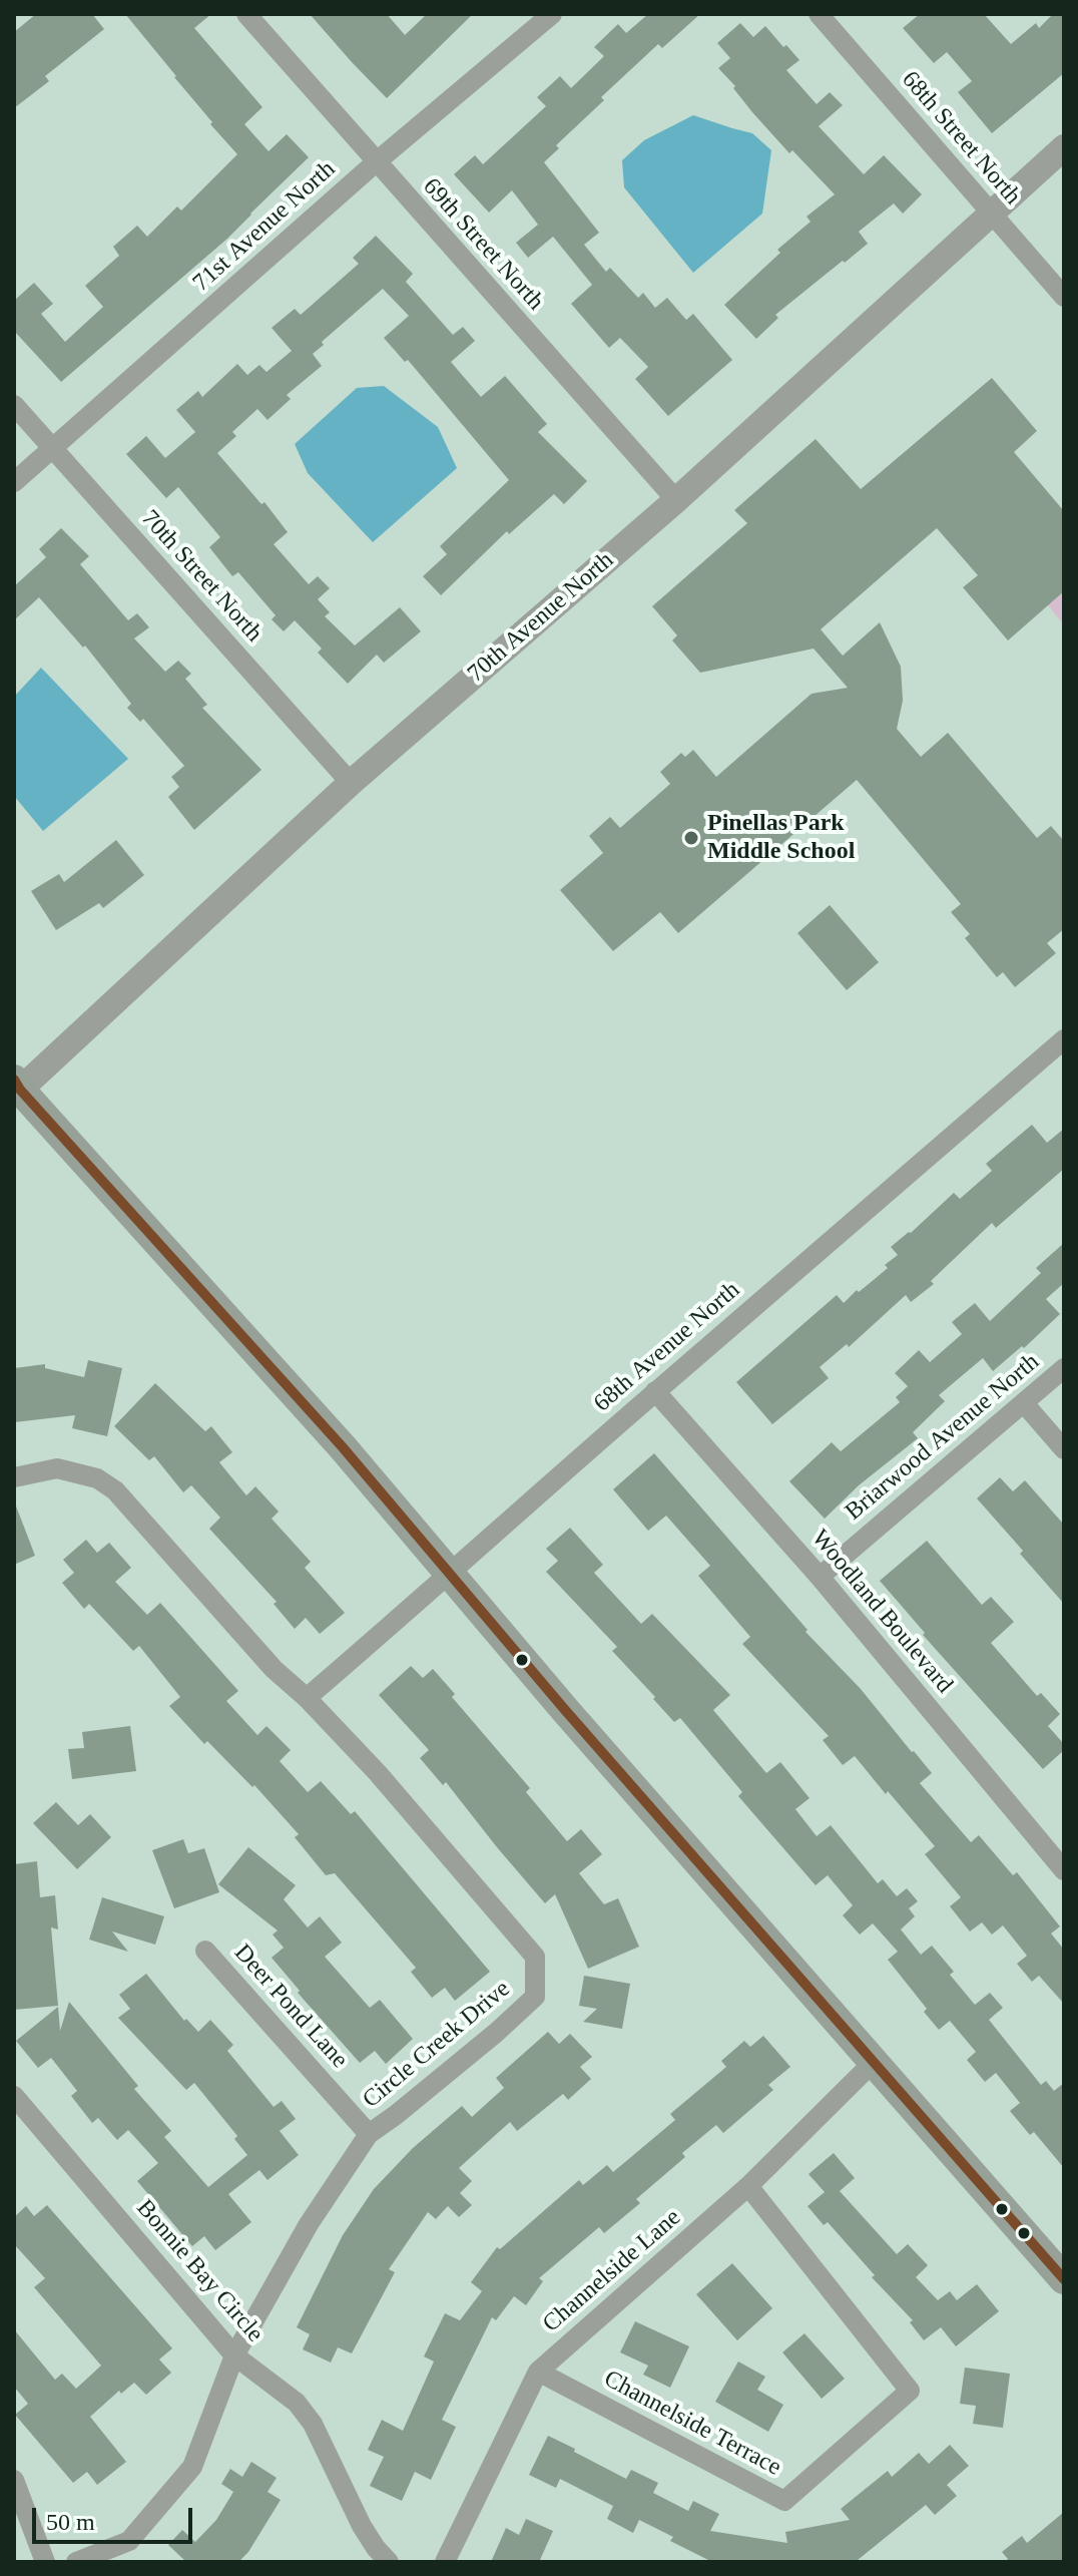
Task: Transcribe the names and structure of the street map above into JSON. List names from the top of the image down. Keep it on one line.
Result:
{"streets":{"street":["68th Street North","71st Avenue North","69th Street North","70th Street North","70th Avenue North","68th Avenue North","Briarwood Avenue North","Woodland Boulevard","Deer Pond Lane","Circle Creek Drive","Bonnie Bay Circle","Channelside Lane","Channelside Terrace"]},"crossings":[["68th Street North","70th Avenue North"],["71st Avenue North","69th Street North"],["71st Avenue North","70th Street North"],["69th Street North","70th Avenue North"],["70th Street North","70th Avenue North"],["68th Avenue North","Woodland Boulevard"],["68th Avenue North","Circle Creek Drive"],["Briarwood Avenue North","Woodland Boulevard"],["Deer Pond Lane","Circle Creek Drive"],["Circle Creek Drive","Bonnie Bay Circle"],["Channelside Lane","Channelside Terrace"]],"places":["Pinellas Park Middle School"],"scale_bar":"50 m"}
